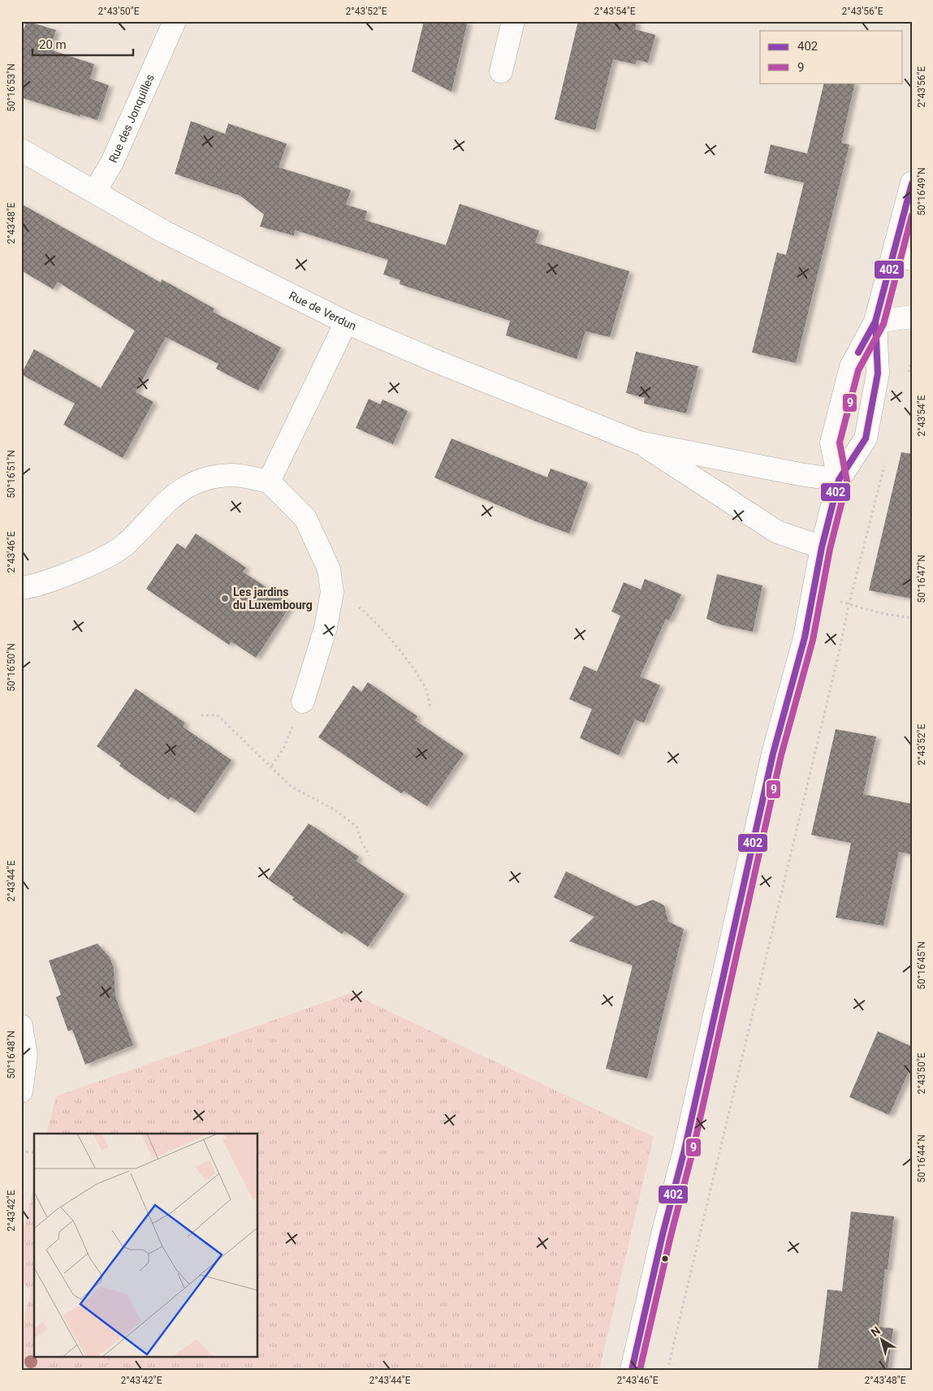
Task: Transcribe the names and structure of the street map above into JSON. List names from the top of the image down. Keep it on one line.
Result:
{"streets":{"street":["Rue des Jonquilles","Rue de Verdun"]},"crossings":[["Rue des Jonquilles","Rue de Verdun"]],"places":["Les jardins du Luxembourg"],"lines":["transit line 402","transit line 9"],"legend":["402","9"],"scale_bar":"20 m","north":"top left","coordinates":["2°43'50\"E","2°43'52\"E","2°43'54\"E","2°43'56\"E","50°16'53\"N","50°16'49\"N","2°43'48\"E","50°16'51\"N","2°43'46\"E","50°16'47\"N","50°16'50\"N","2°43'44\"E","50°16'45\"N","50°16'48\"N","50°16'44\"N","2°43'42\"E"]}
